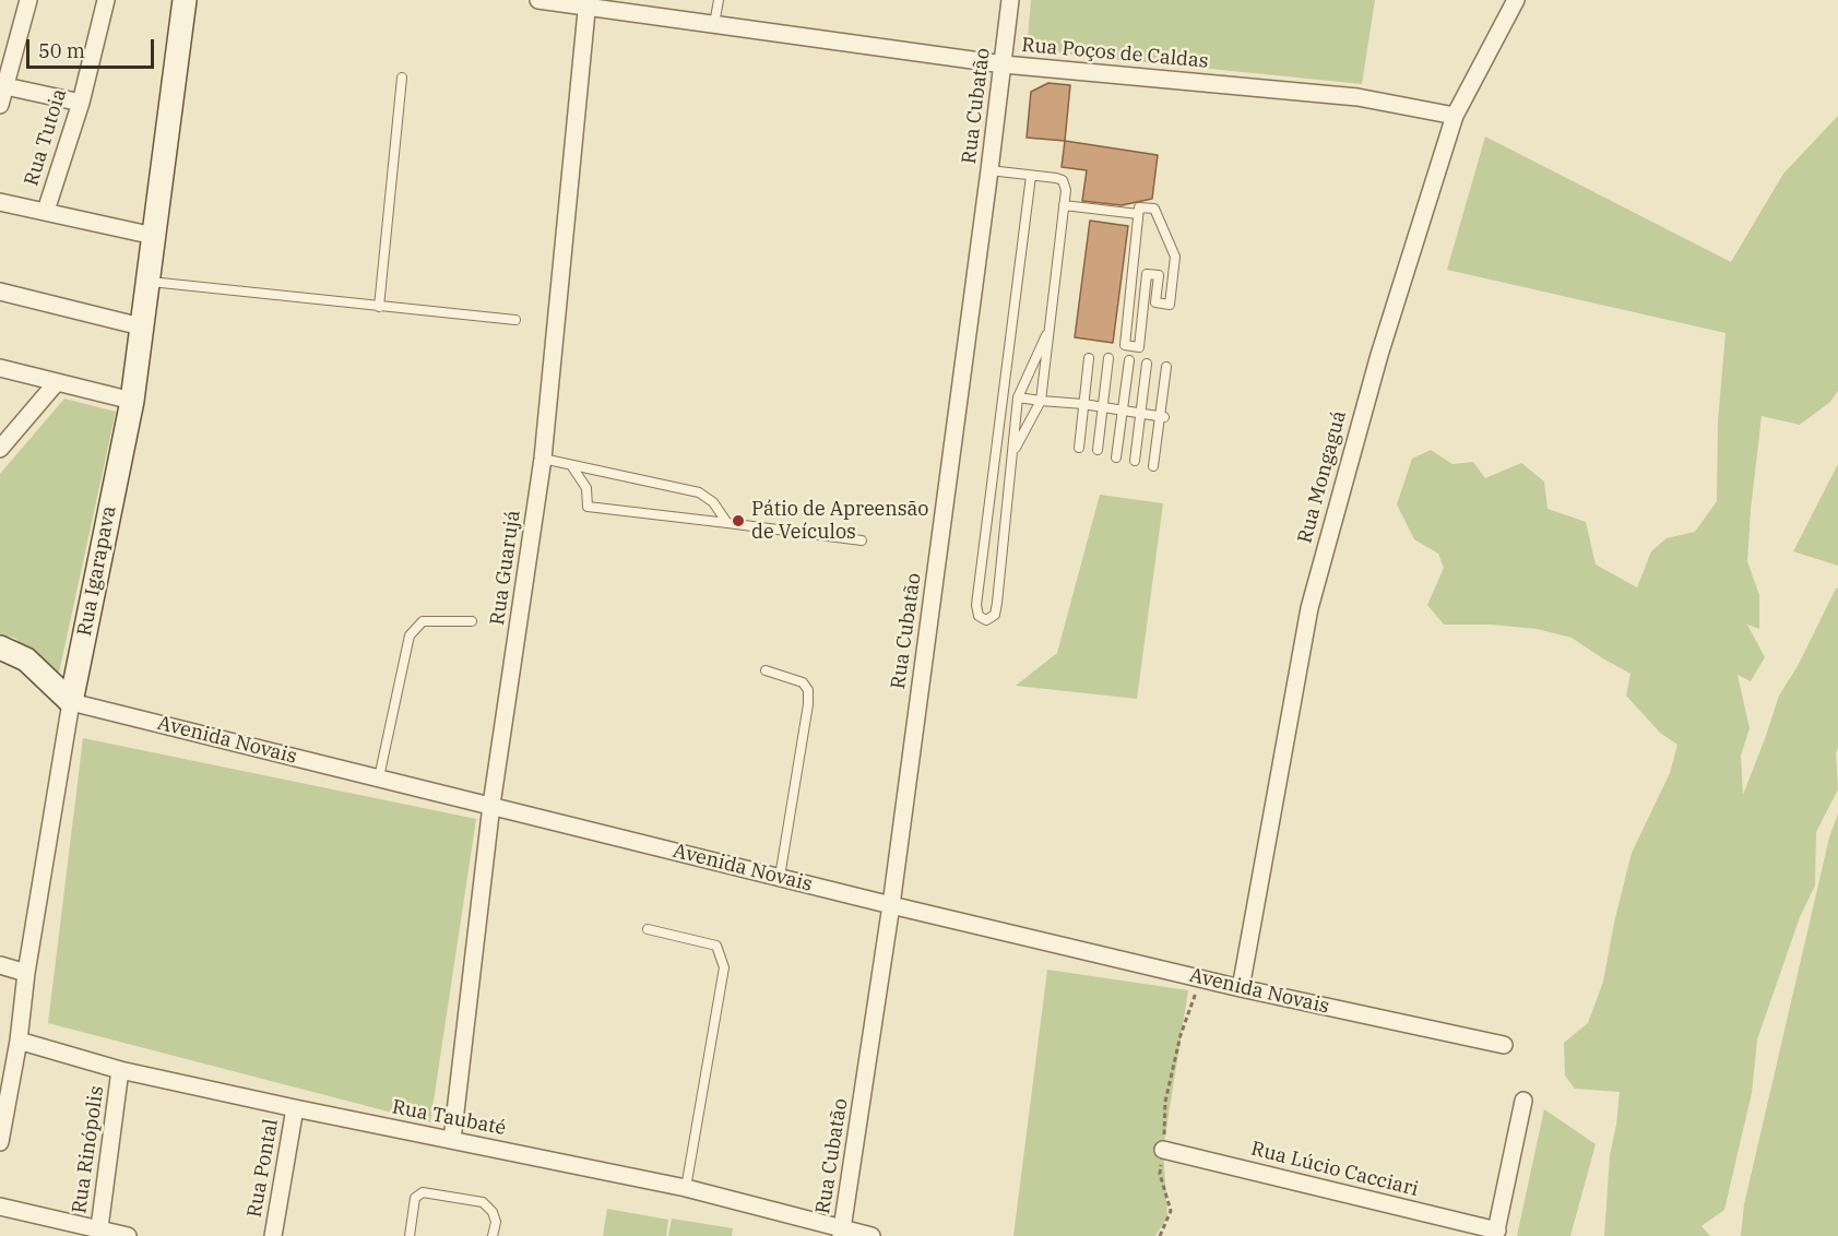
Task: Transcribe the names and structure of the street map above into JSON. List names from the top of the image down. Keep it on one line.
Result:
{"streets":{"street":["Rua Poços de Caldas","Rua Cubatão","Rua Tutoia","Rua Mongaguá","Rua Guarujá","Rua Igarapava","Avenida Novais","Rua Taubaté","Rua Rinópolis","Rua Pontal","Rua Lúcio Cacciari"]},"crossings":[["Rua Poços de Caldas","Rua Cubatão"],["Rua Poços de Caldas","Rua Mongaguá"],["Rua Poços de Caldas","Rua Guarujá"],["Rua Cubatão","Avenida Novais"],["Rua Cubatão","Rua Taubaté"],["Rua Mongaguá","Avenida Novais"],["Rua Guarujá","Avenida Novais"],["Rua Guarujá","Rua Taubaté"],["Rua Igarapava","Avenida Novais"],["Rua Igarapava","Rua Taubaté"],["Rua Taubaté","Rua Rinópolis"],["Rua Taubaté","Rua Pontal"]],"places":["Pátio de Apreensão de Veículos"],"scale_bar":"50 m"}
